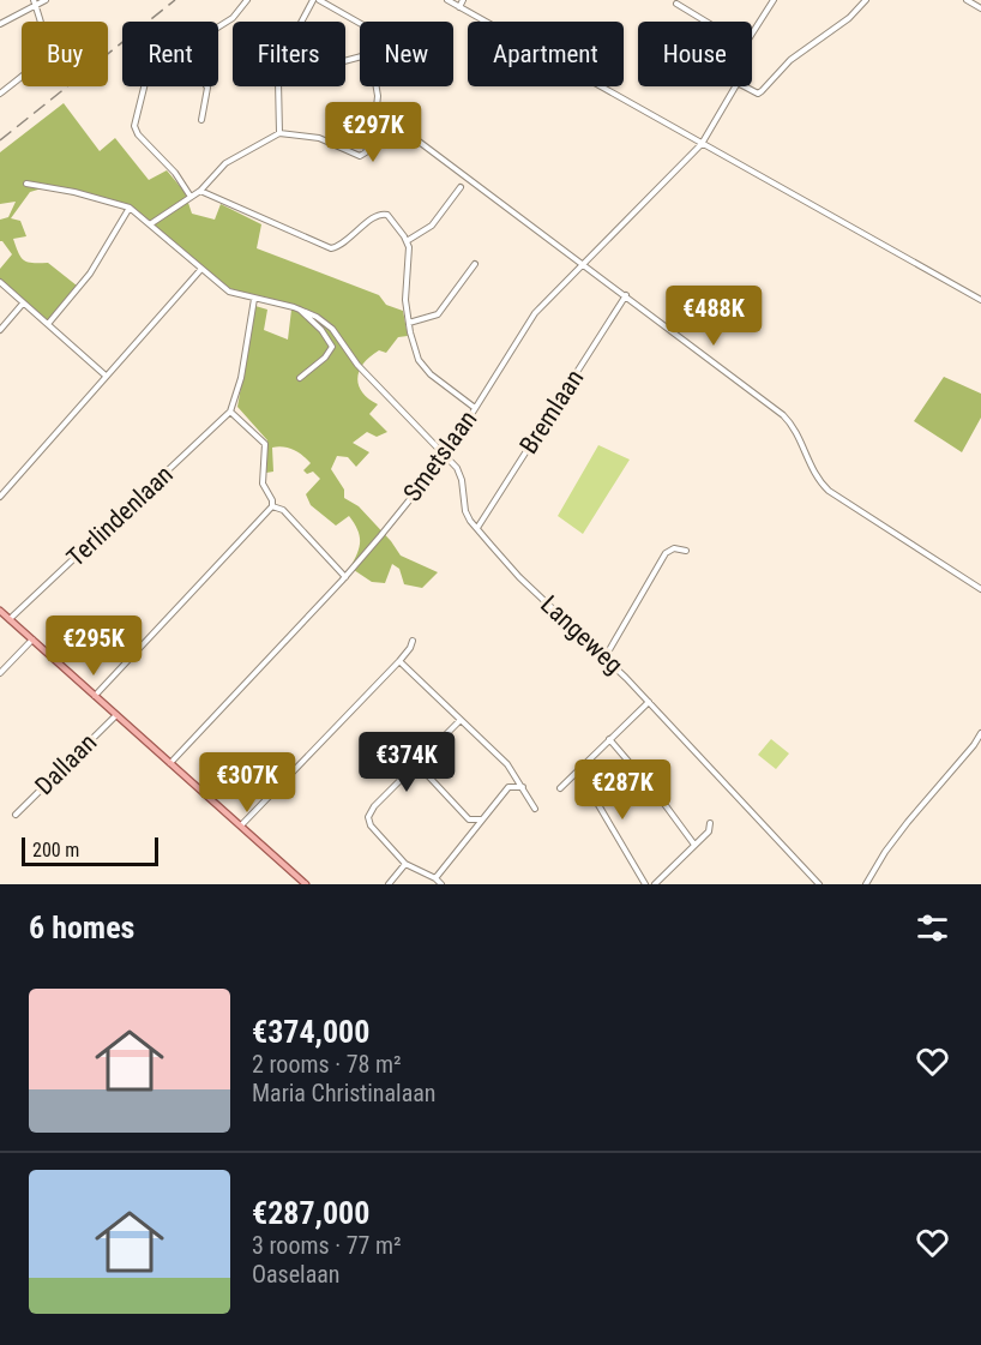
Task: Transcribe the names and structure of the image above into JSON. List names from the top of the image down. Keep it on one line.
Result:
{"streets":{"street":["Bremlaan","Smetslaan","Terlindenlaan","Langeweg","Dallaan"]},"crossings":[["Bremlaan","Langeweg"],["Smetslaan","Langeweg"]],"scale_bar":"200 m","page":{"chip":["Buy","Rent","Filters","New","Apartment","House"],"price":["€297K","€488K","€295K","€374K","€307K","€287K"],"scale":"200 m","heading":"6 homes","list":[{"name":"€374,000","note":"2 rooms · 78 m² · Maria Christinalaan"},{"name":"€287,000","note":"3 rooms · 77 m² · Oaselaan"}]}}
